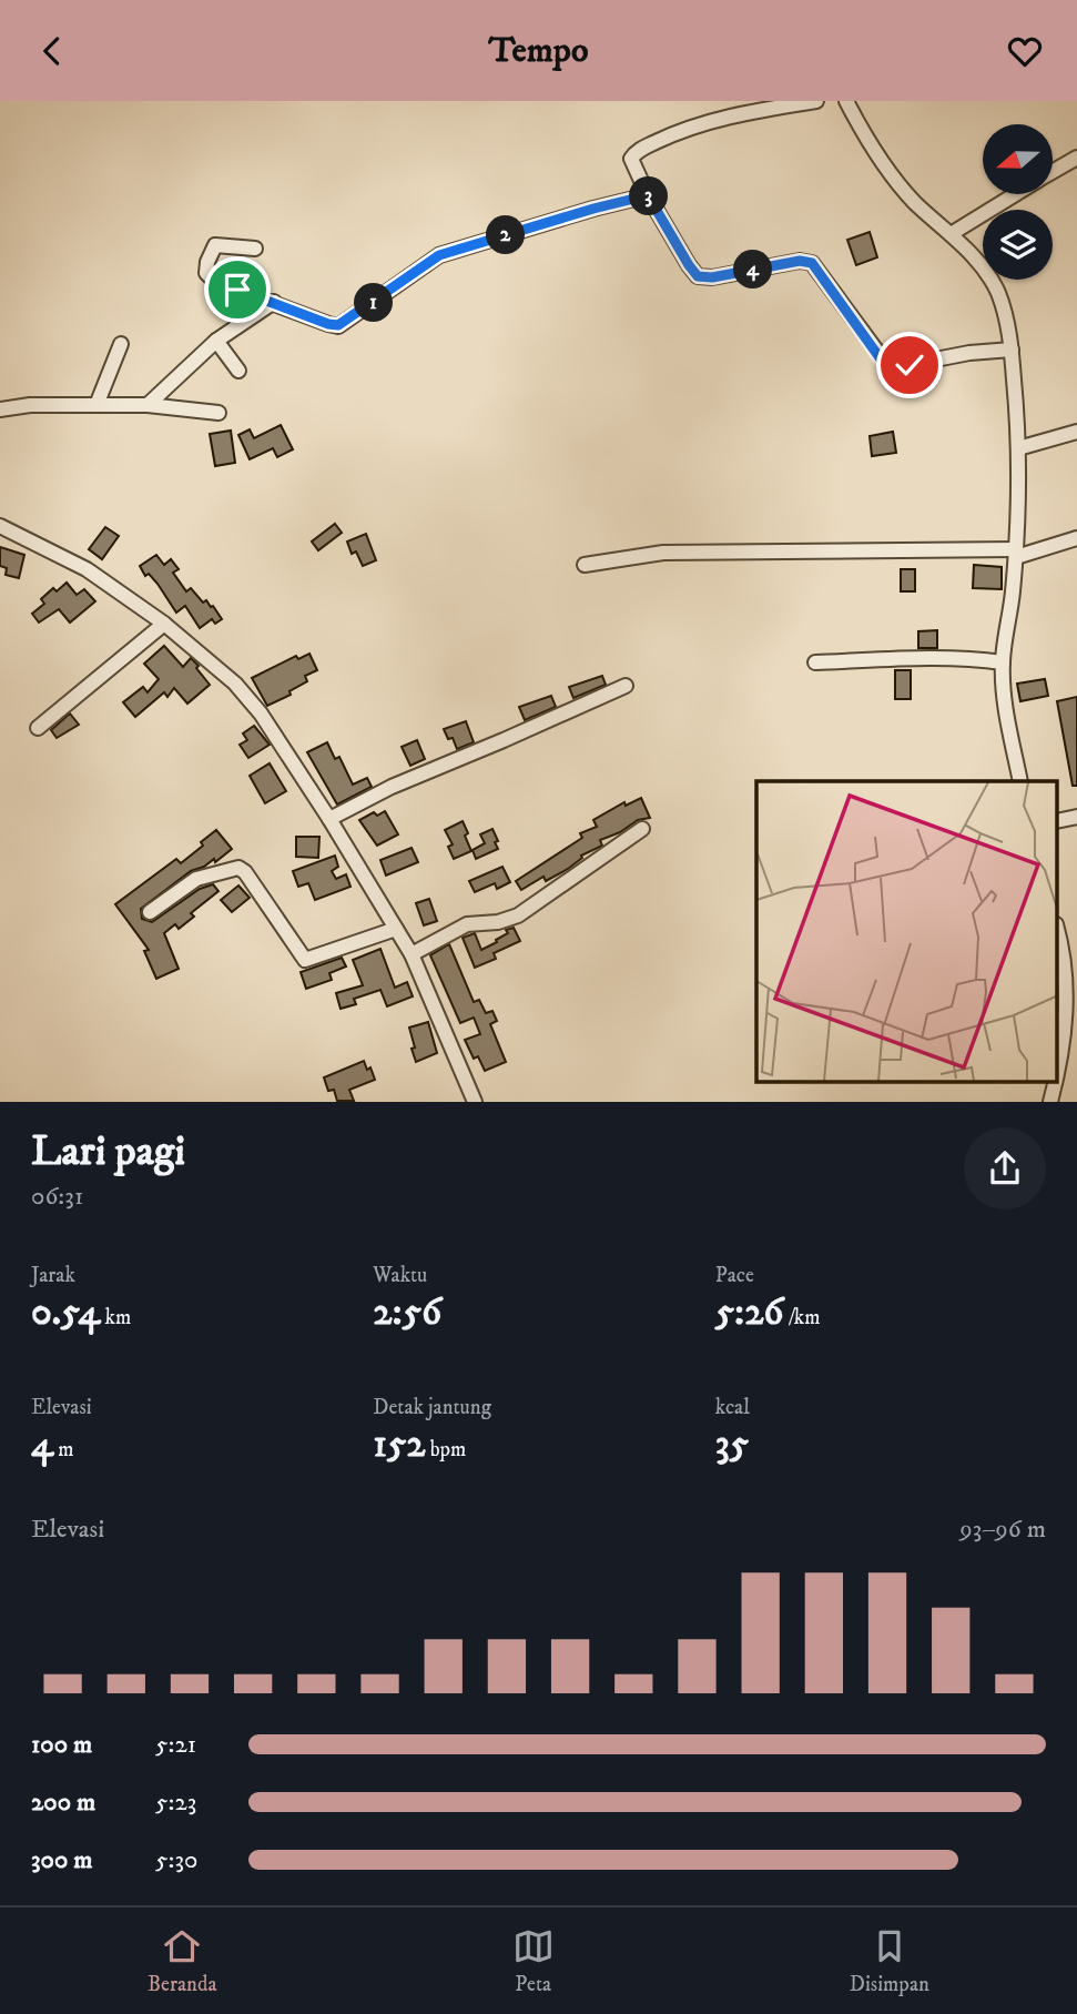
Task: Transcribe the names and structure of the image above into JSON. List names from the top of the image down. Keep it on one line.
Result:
{"north":"left","page":{"header":"Tempo","pins":["3","2","4","1"],"heading":["Lari pagi","06:31"],"stats":[["Jarak","0.54 km"],["Waktu","2:56"],["Pace","5:26 /km"],["Elevasi","4 m"],["Detak jantung","152 bpm"],["kcal","35"]],"chart":["Elevasi","93–96 m"],"list":[{"name":"100 m","note":"5:21"},{"name":"200 m","note":"5:23"},{"name":"300 m","note":"5:30"}],"tabs":["Beranda","Peta","Disimpan"]}}
